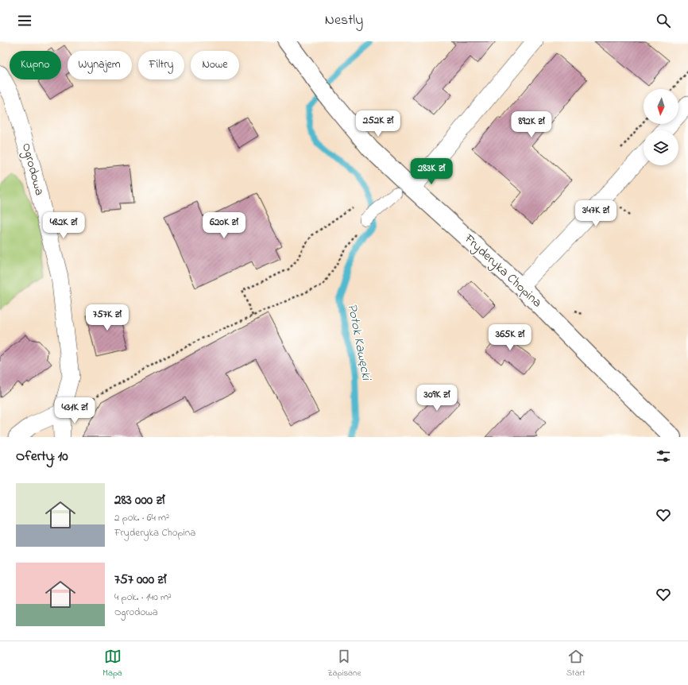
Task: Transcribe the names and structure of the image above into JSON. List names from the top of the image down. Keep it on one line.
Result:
{"streets":{"street":["Ogrodowa","Fryderyka Chopina"]},"water":["Potok Kawęcki"],"north":"bottom","page":{"header":"Nestly","chip":["Kupno","Wynajem","Filtry","Nowe"],"price":["252K zł","892K zł","283K zł","347K zł","482K zł","620K zł","757K zł","365K zł","309K zł","431K zł"],"heading":"Oferty: 10","list":[{"name":"283 000 zł","note":"2 pok. · 64 m² · Fryderyka Chopina"},{"name":"757 000 zł","note":"4 pok. · 140 m² · Ogrodowa"}],"tabs":["Mapa","Zapisane","Start"]}}
